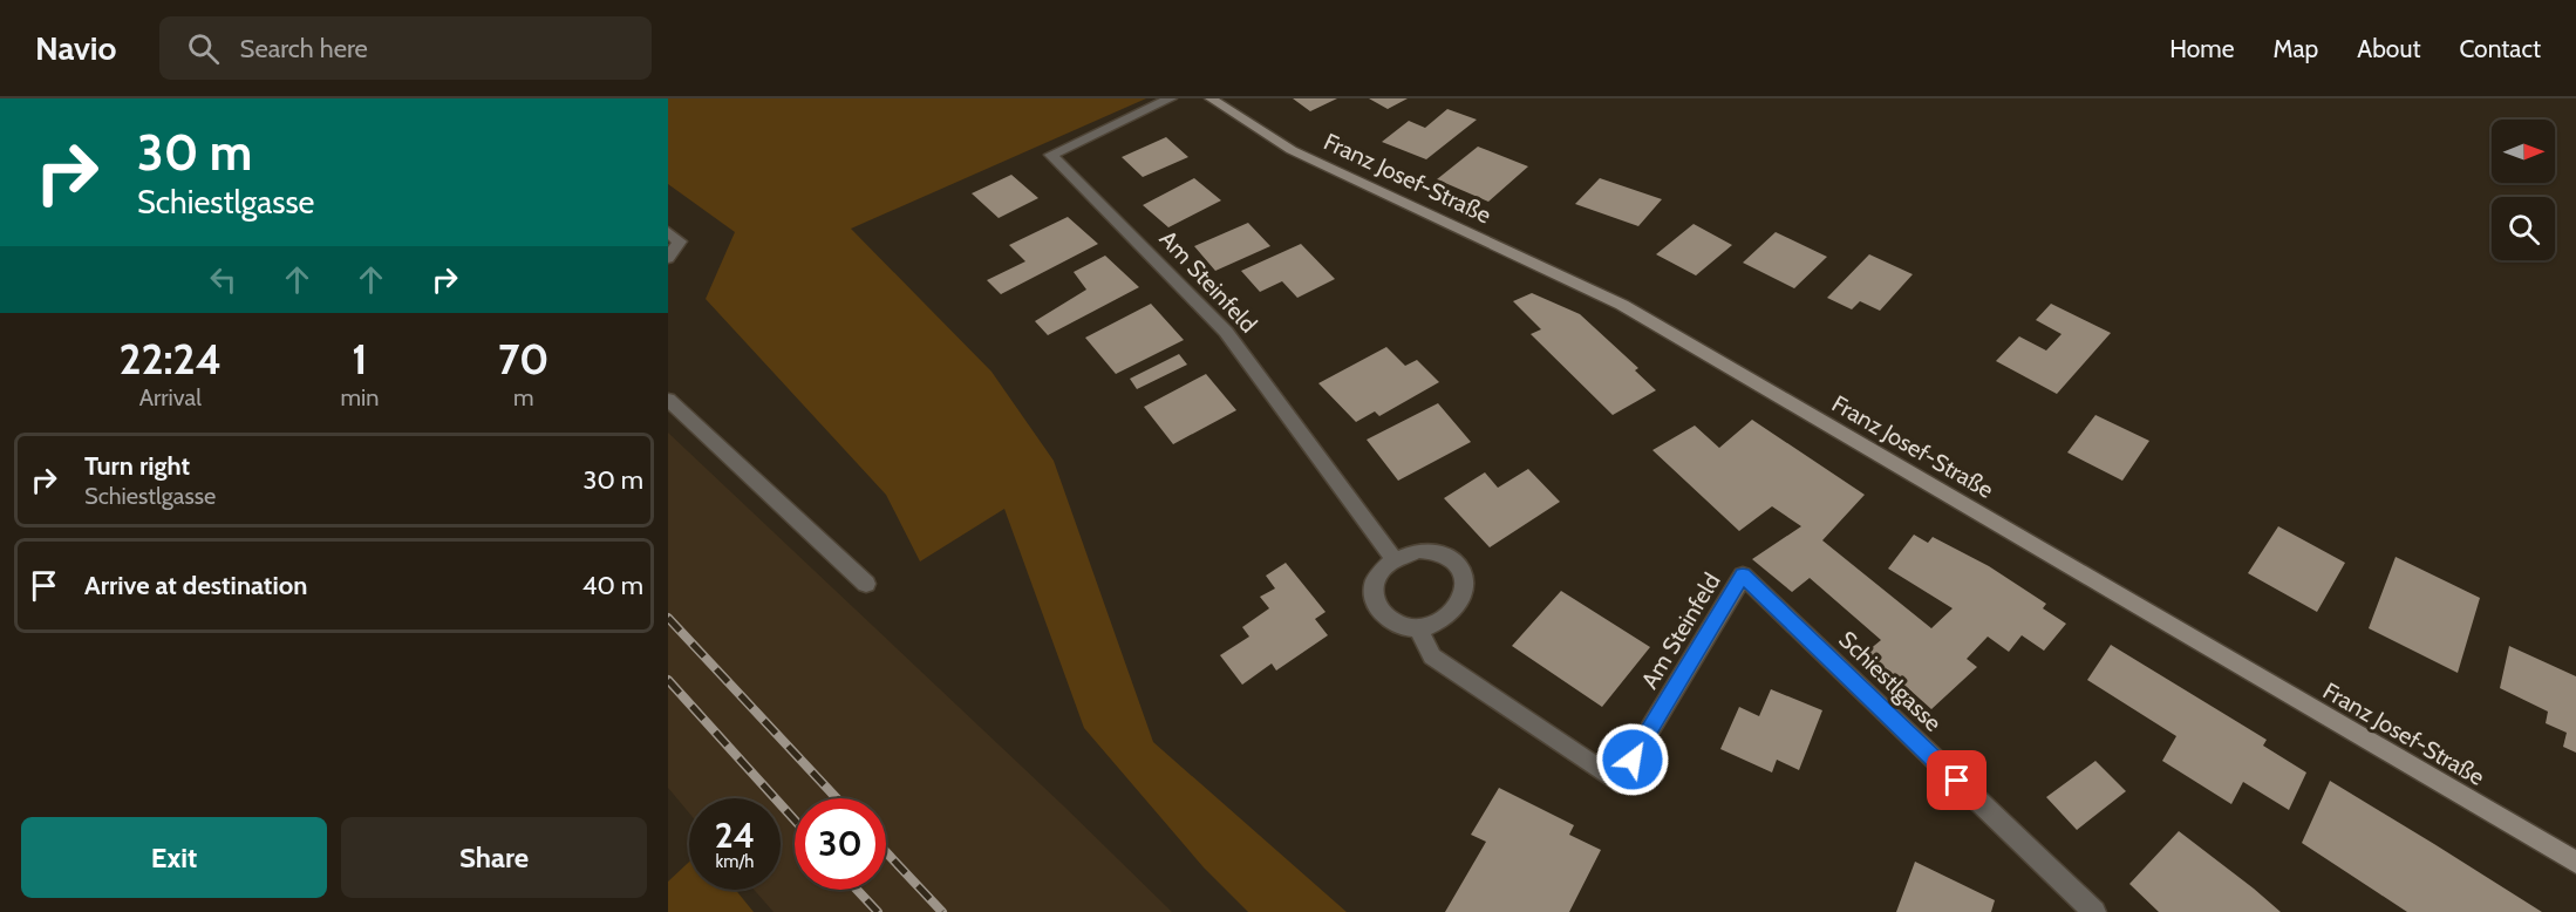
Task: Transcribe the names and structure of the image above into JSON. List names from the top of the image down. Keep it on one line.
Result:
{"streets":{"main road":["Franz Josef-Straße"],"street":["Am Steinfeld","Schiestlgasse"]},"crossings":[["Am Steinfeld","Schiestlgasse"]],"north":"right","page":{"header":"Navio","search":"Search here","nav":["Home","Map","About","Contact"],"turn":["30 m","Schiestlgasse"],"eta":["22:24","Arrival","1","min","70","m"],"list":[{"name":"Turn right","note":"Schiestlgasse","value":"30 m"},{"name":"Arrive at destination","value":"40 m"}],"speed":"24 km/h","limit":"30","buttons":["Exit","Share"]}}
